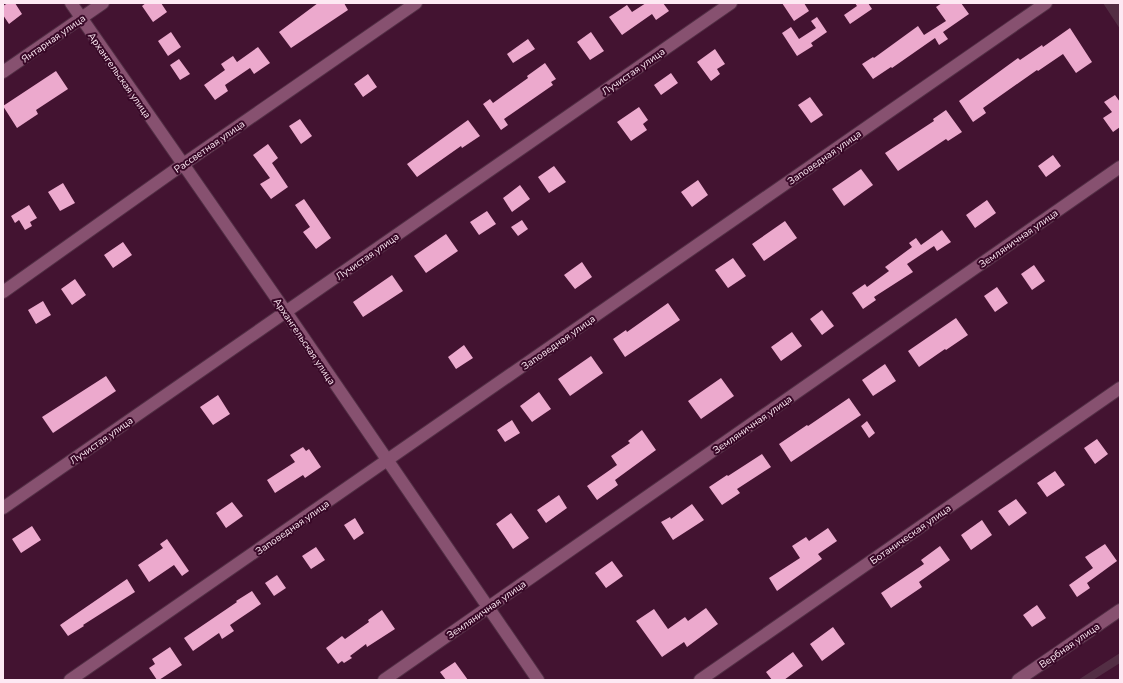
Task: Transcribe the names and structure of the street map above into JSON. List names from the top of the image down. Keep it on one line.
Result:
{"streets":{"street":["Янтарная улица","Лучистая улица","Архангельская улица","Рассветная улица","Заповедная улица","Земляничная улица","Ботаническая улица","Вербная улица"]},"crossings":[["Янтарная улица","Архангельская улица"],["Лучистая улица","Архангельская улица"],["Архангельская улица","Рассветная улица"],["Архангельская улица","Заповедная улица"],["Архангельская улица","Земляничная улица"]]}
